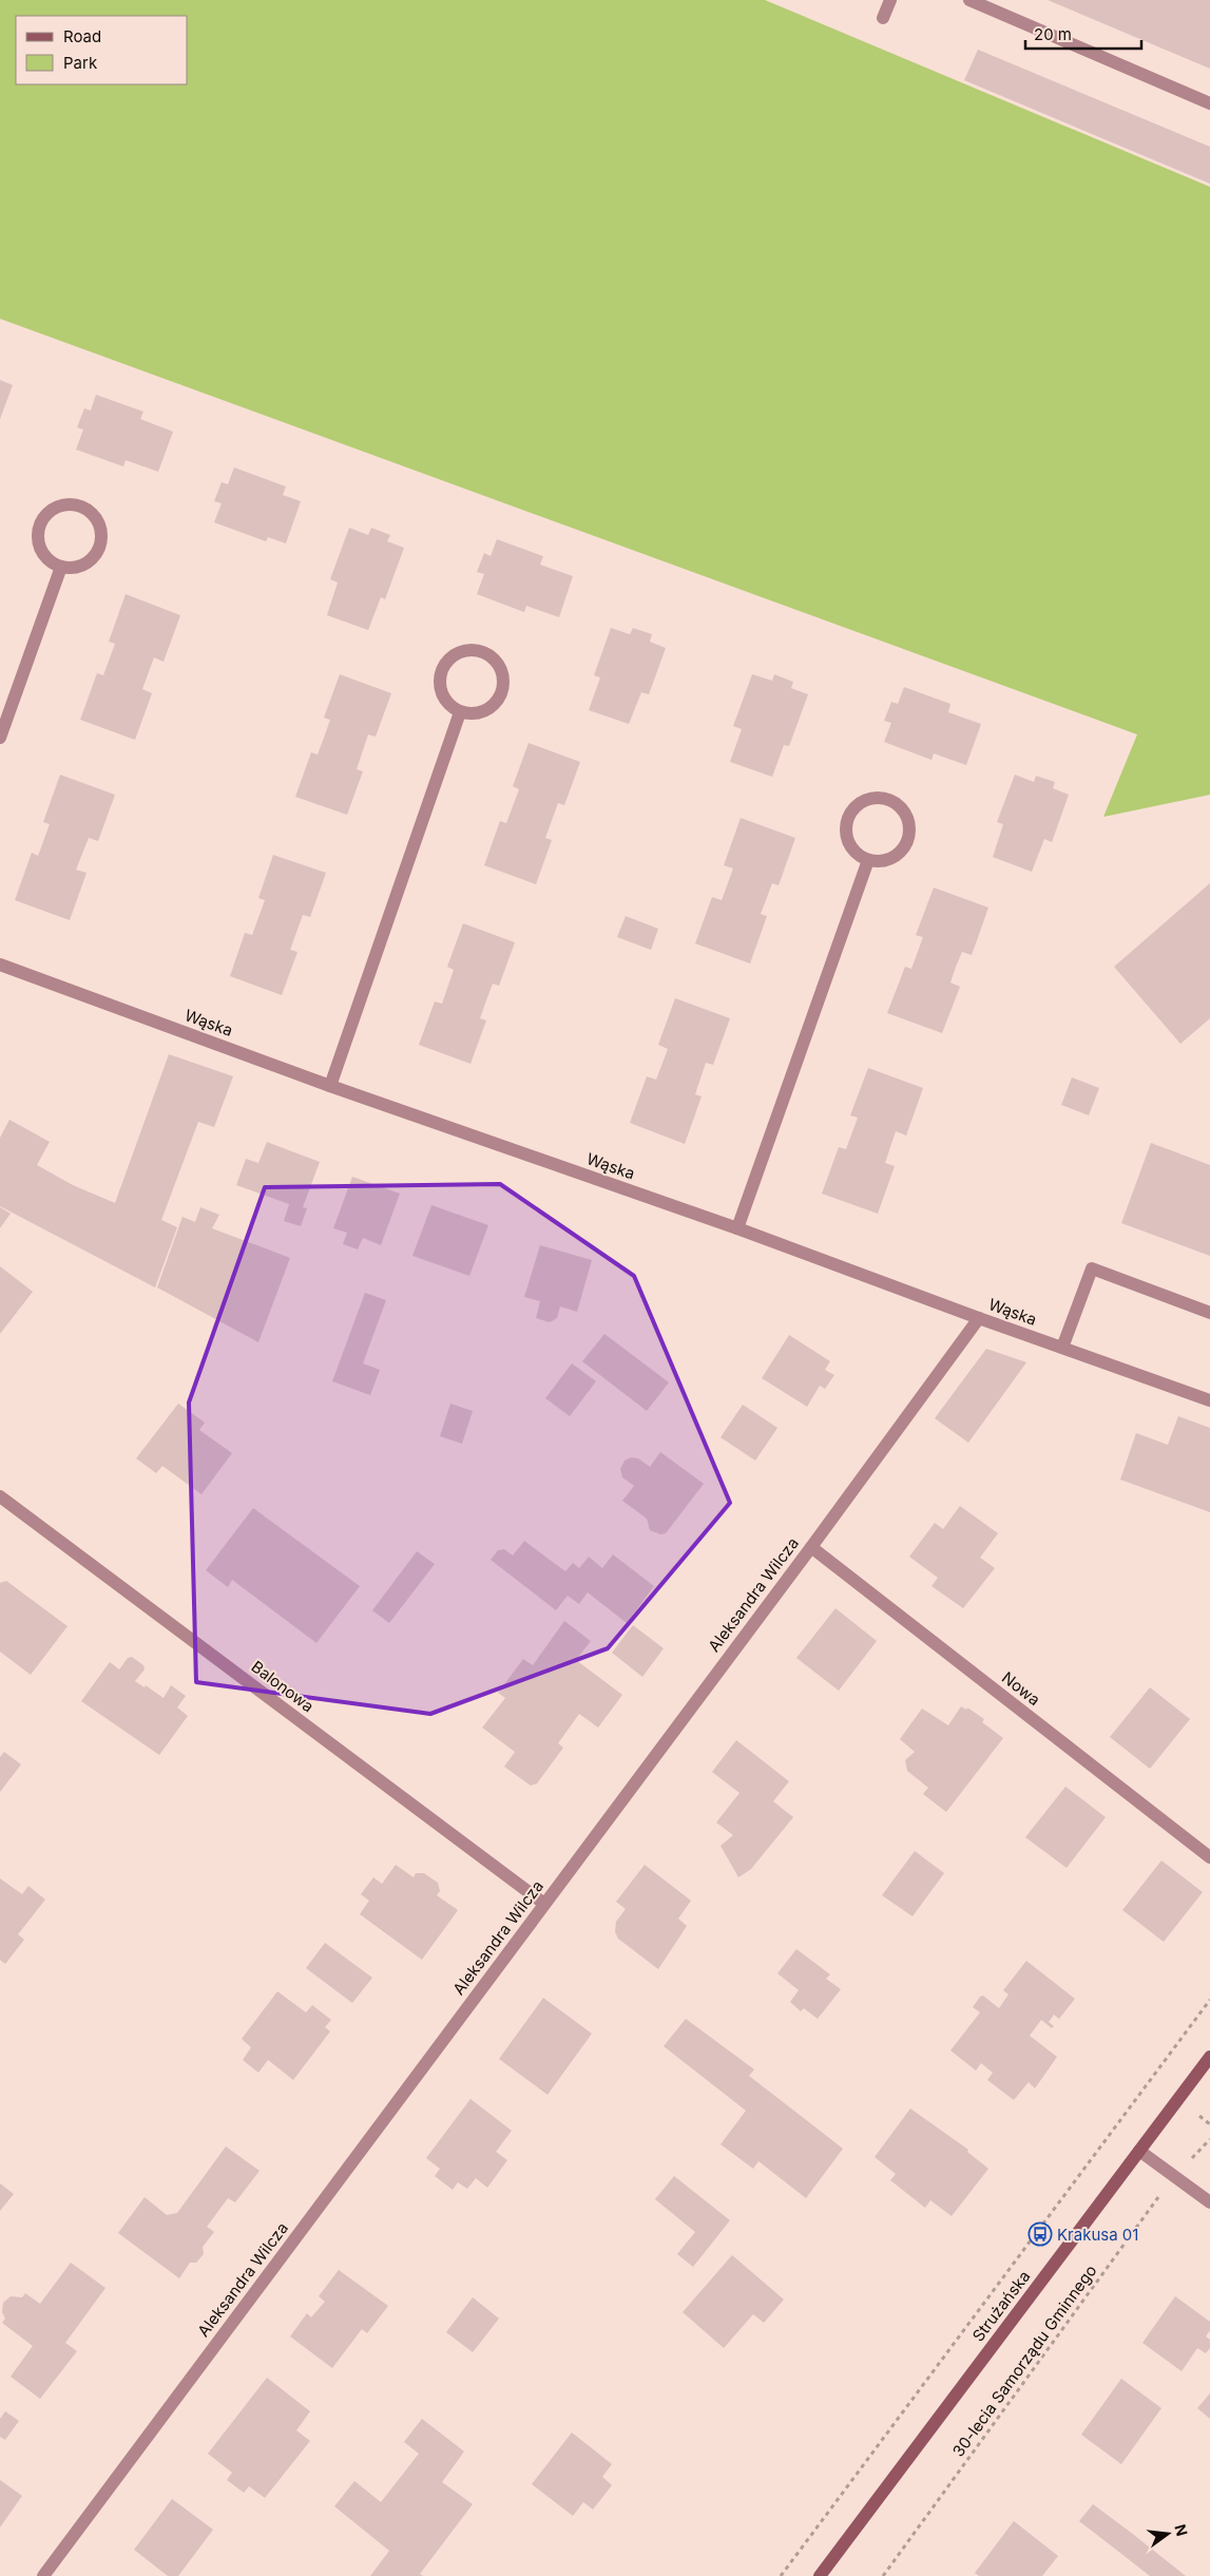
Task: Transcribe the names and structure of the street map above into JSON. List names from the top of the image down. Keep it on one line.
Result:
{"streets":{"main road":["Strużańska"],"street":["Wąska","Aleksandra Wilcza","Balonowa","Nowa"],"path":["30-lecia Samorządu Gminnego"]},"crossings":[["Wąska","Aleksandra Wilcza"],["Aleksandra Wilcza","Balonowa"],["Aleksandra Wilcza","Nowa"]],"places":{"bus stop":["Krakusa 01"]},"legend":["Road","Park"],"scale_bar":"20 m","north":"right"}
